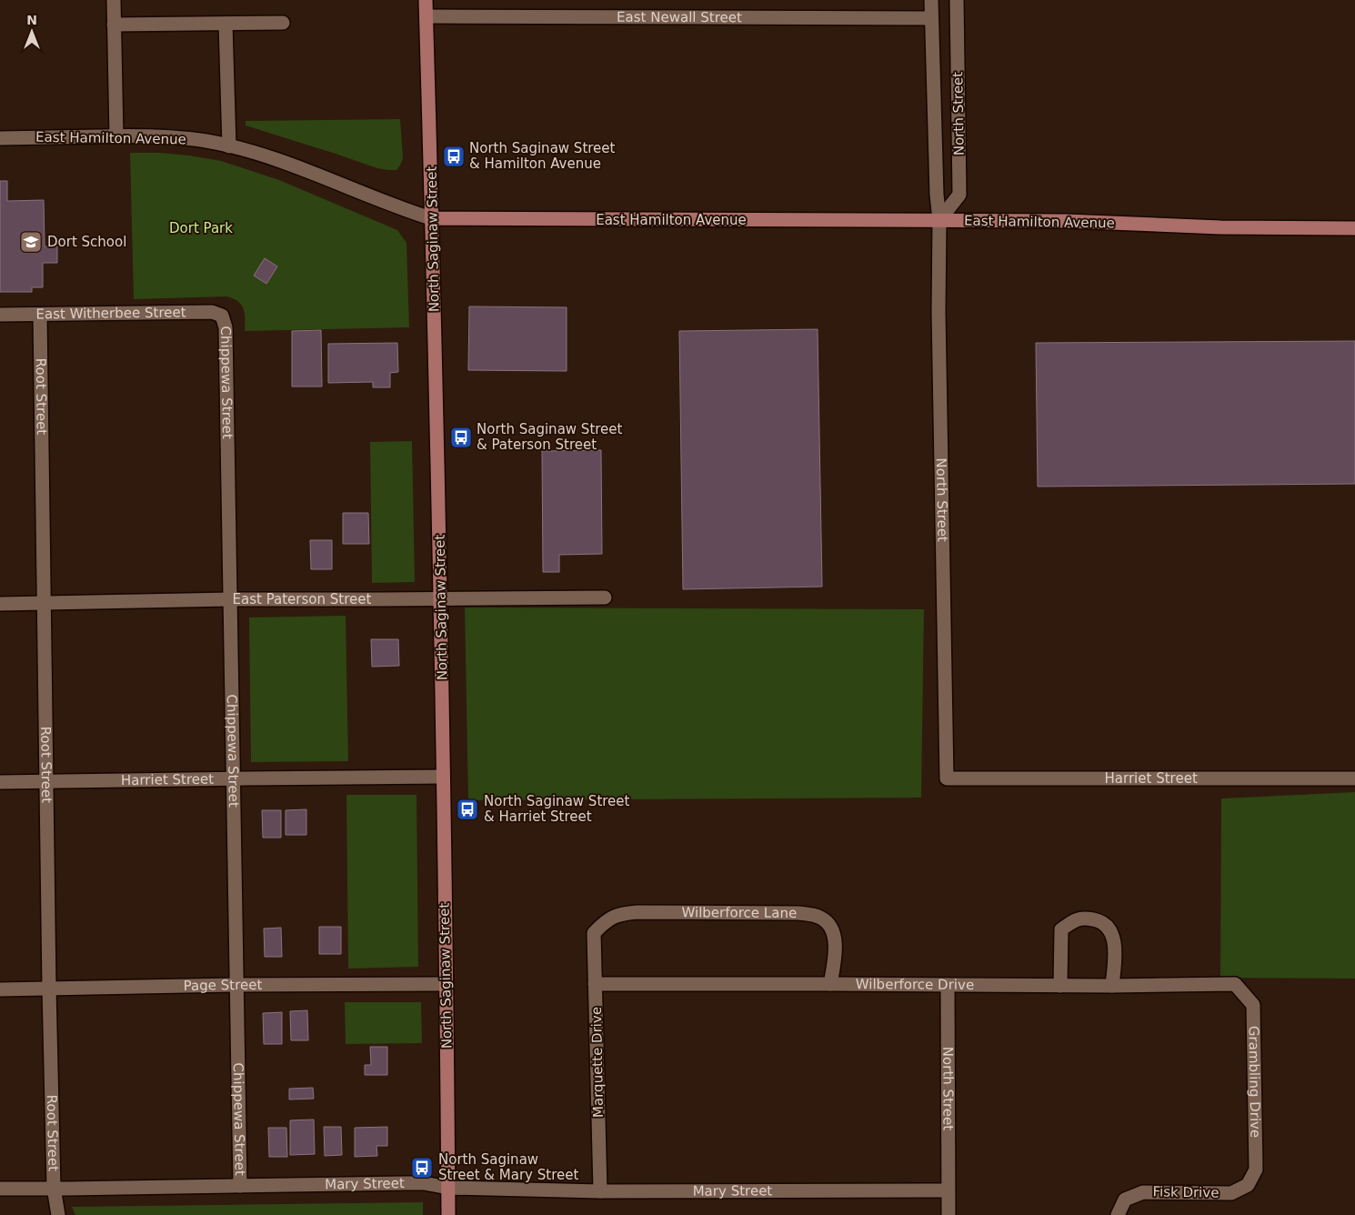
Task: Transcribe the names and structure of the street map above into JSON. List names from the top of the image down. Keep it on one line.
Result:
{"streets":{"main road":["East Hamilton Avenue","North Saginaw Street"],"street":["East Newall Street","North Street","East Witherbee Street","Chippewa Street","Root Street","East Paterson Street","Harriet Street","Wilberforce Lane","Wilberforce Drive","Page Street","Marquette Drive","Grambling Drive","Mary Street","Fisk Drive"]},"crossings":[["East Newall Street","North Street"],["East Newall Street","North Saginaw Street"],["North Street","East Hamilton Avenue"],["North Street","Harriet Street"],["North Street","Wilberforce Drive"],["North Street","Mary Street"],["East Hamilton Avenue","North Saginaw Street"],["North Saginaw Street","East Paterson Street"],["North Saginaw Street","Harriet Street"],["North Saginaw Street","Page Street"],["North Saginaw Street","Mary Street"],["East Witherbee Street","Chippewa Street"],["East Witherbee Street","Root Street"],["Chippewa Street","East Paterson Street"],["Chippewa Street","Harriet Street"],["Chippewa Street","Page Street"],["Chippewa Street","Mary Street"],["Root Street","East Paterson Street"],["Root Street","Harriet Street"],["Root Street","Page Street"],["Root Street","Mary Street"],["Wilberforce Lane","Wilberforce Drive"],["Wilberforce Lane","Marquette Drive"],["Wilberforce Drive","Marquette Drive"],["Wilberforce Drive","Grambling Drive"],["Marquette Drive","Mary Street"],["Grambling Drive","Fisk Drive"]],"parks":["Dort Park"],"places":{"bus stop":["North Saginaw Street & Hamilton Avenue","North Saginaw Street & Paterson Street","North Saginaw Street & Harriet Street","North Saginaw Street & Mary Street"],"school or university":["Dort School"]},"north":"top"}
